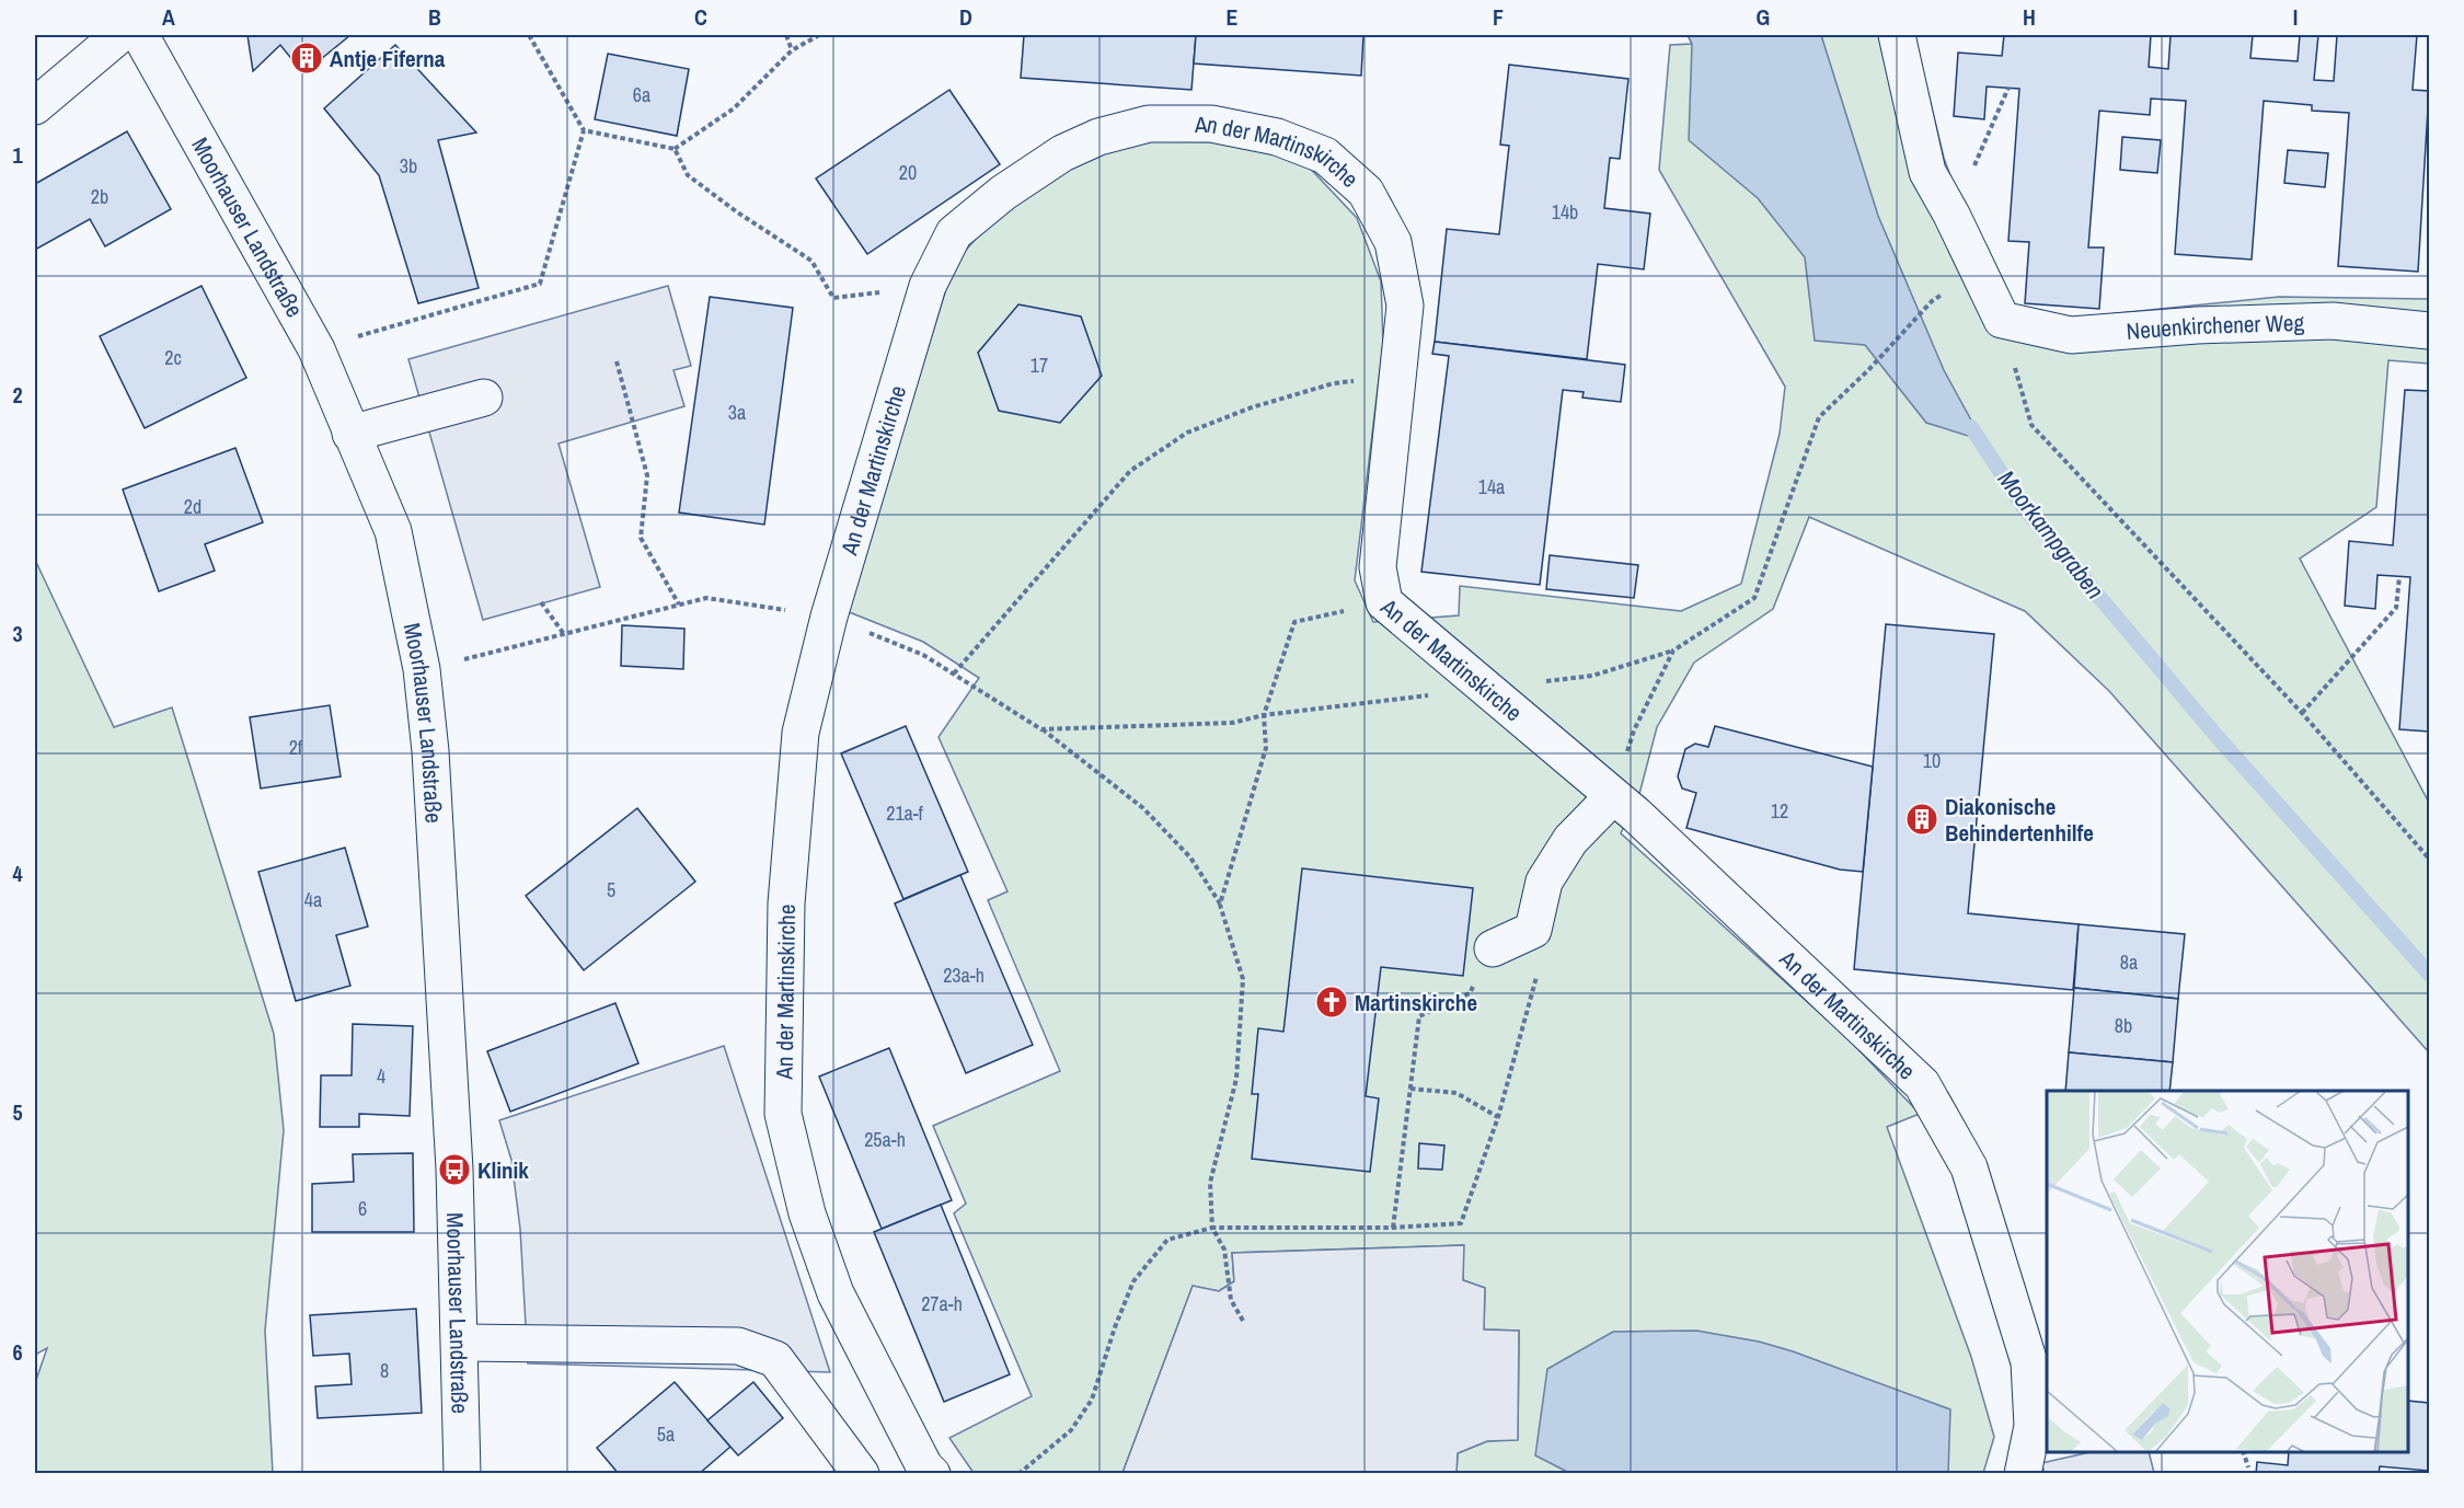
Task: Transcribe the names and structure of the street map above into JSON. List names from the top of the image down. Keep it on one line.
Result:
{"streets":{"street":["An der Martinskirche","Moorhauser Landstraße","Neuenkirchener Weg"]},"water":["Moorkampgraben"],"places":{"building":["Antje Fiferna","Diakonische Behindertenhilfe"],"church":["Martinskirche"],"bus stop":["Klinik"]},"house_numbers":["6a","3b","20","2b","14b","2c","17","3a","14a","2d","2f","10","12","21a-f","5","4a","8a","23a-h","8b","4","25a-h","6","27a-h","8","5a"],"grid":{"columns":["A","B","C","D","E","F","G","H","I"],"rows":["1","2","3","4","5","6"]}}
